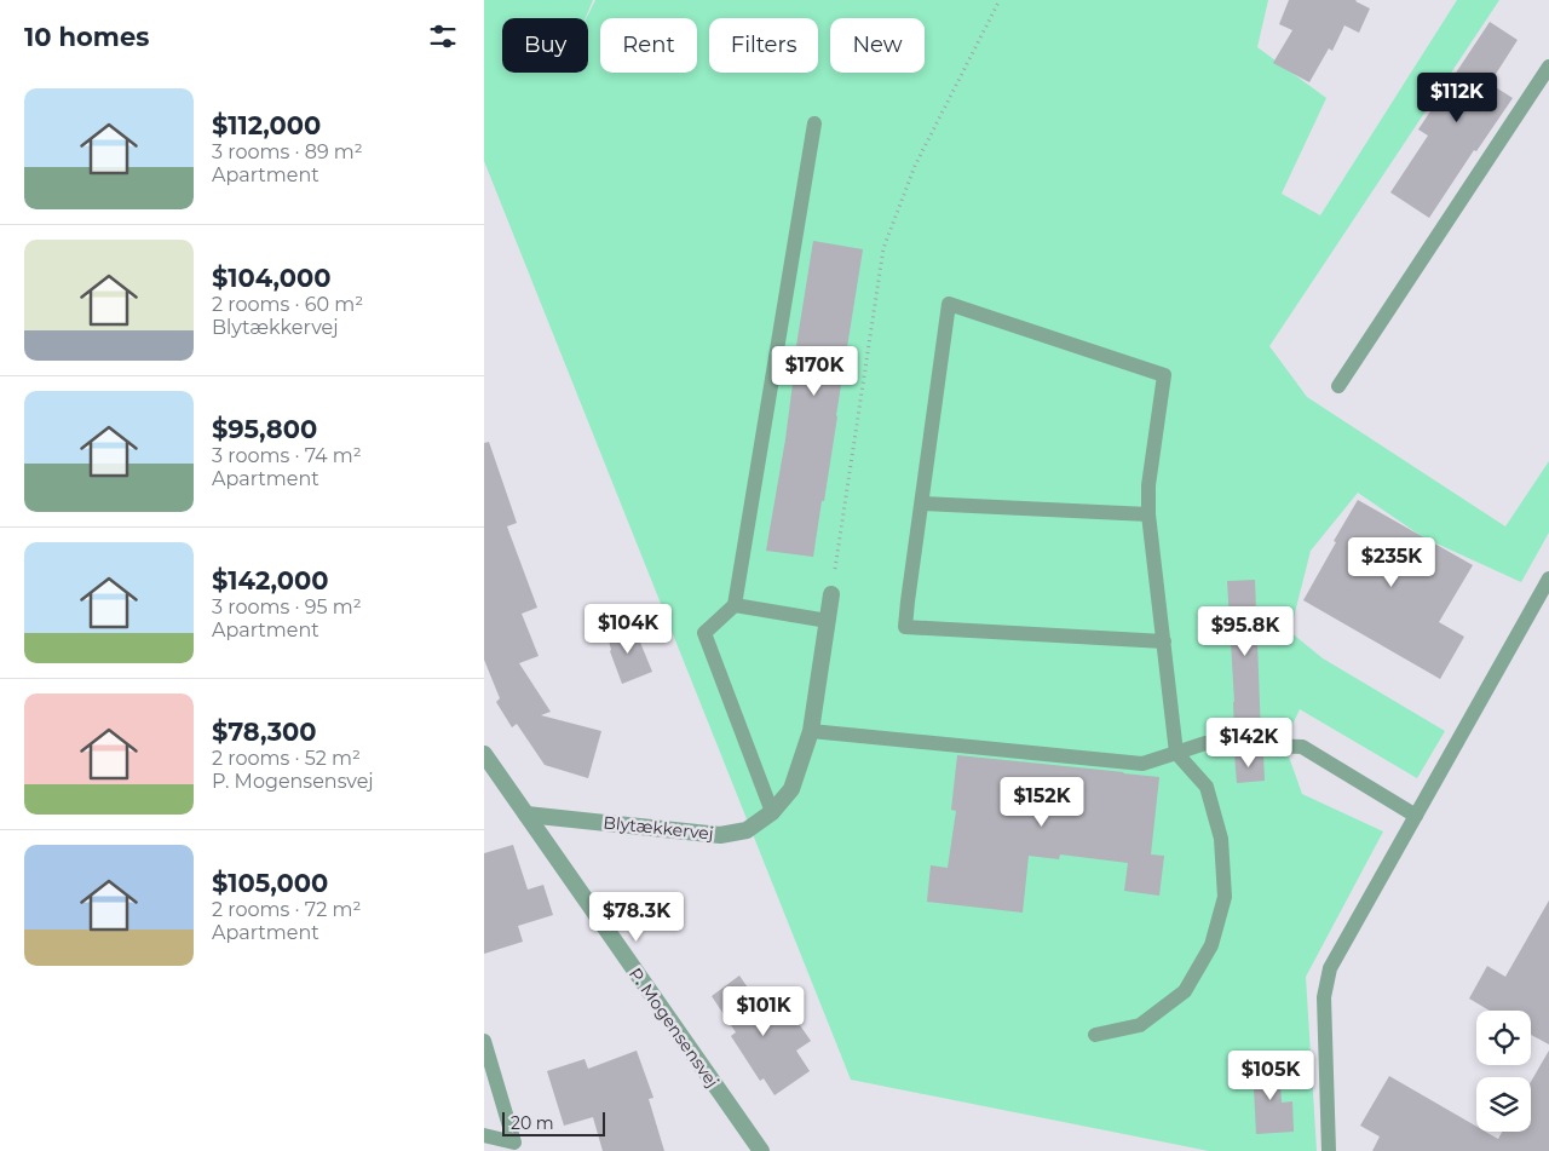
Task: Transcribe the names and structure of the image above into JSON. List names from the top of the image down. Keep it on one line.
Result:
{"streets":{"street":["Blytækkervej","P. Mogensensvej"]},"crossings":[["Blytækkervej","P. Mogensensvej"]],"scale_bar":"20 m","page":{"heading":"10 homes","chip":["Buy","Rent","Filters","New"],"list":[{"name":"$112,000","note":"3 rooms · 89 m² · Apartment"},{"name":"$104,000","note":"2 rooms · 60 m² · Blytækkervej"},{"name":"$95,800","note":"3 rooms · 74 m² · Apartment"},{"name":"$142,000","note":"3 rooms · 95 m² · Apartment"},{"name":"$78,300","note":"2 rooms · 52 m² · P. Mogensensvej"},{"name":"$105,000","note":"2 rooms · 72 m² · Apartment"}],"price":["$112K","$170K","$235K","$104K","$95.8K","$142K","$152K","$78.3K","$101K","$105K"],"scale":"20 m"}}
